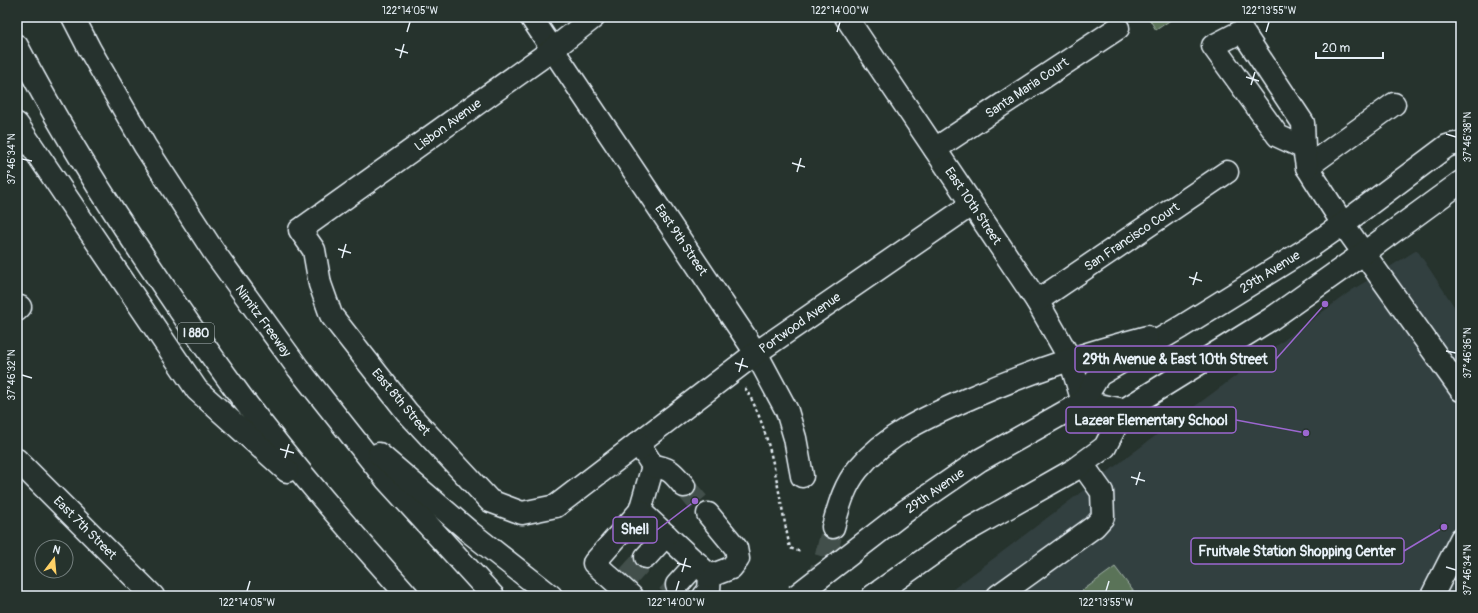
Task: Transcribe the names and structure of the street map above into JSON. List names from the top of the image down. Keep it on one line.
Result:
{"streets":{"main road":["Santa Maria Court","Lisbon Avenue","East 10th Street","San Francisco Court","East 9th Street","29th Avenue","Nimitz Freeway","Portwood Avenue","I 880","East 8th Street","East 7th Street"]},"crossings":[["Santa Maria Court","East 10th Street"],["Lisbon Avenue","East 9th Street"],["Lisbon Avenue","East 8th Street"],["East 10th Street","San Francisco Court"],["East 10th Street","29th Avenue"],["East 10th Street","Portwood Avenue"],["East 9th Street","Portwood Avenue"],["Portwood Avenue","East 8th Street"]],"places":["29th Avenue & East 10th Street","Lazear Elementary School","Shell","Fruitvale Station Shopping Center"],"scale_bar":"20 m","north":"top","coordinates":["122°14'05\"W","122°14'00\"W","122°13'55\"W","37°46'38\"N","37°46'34\"N","37°46'36\"N","37°46'32\"N"]}
